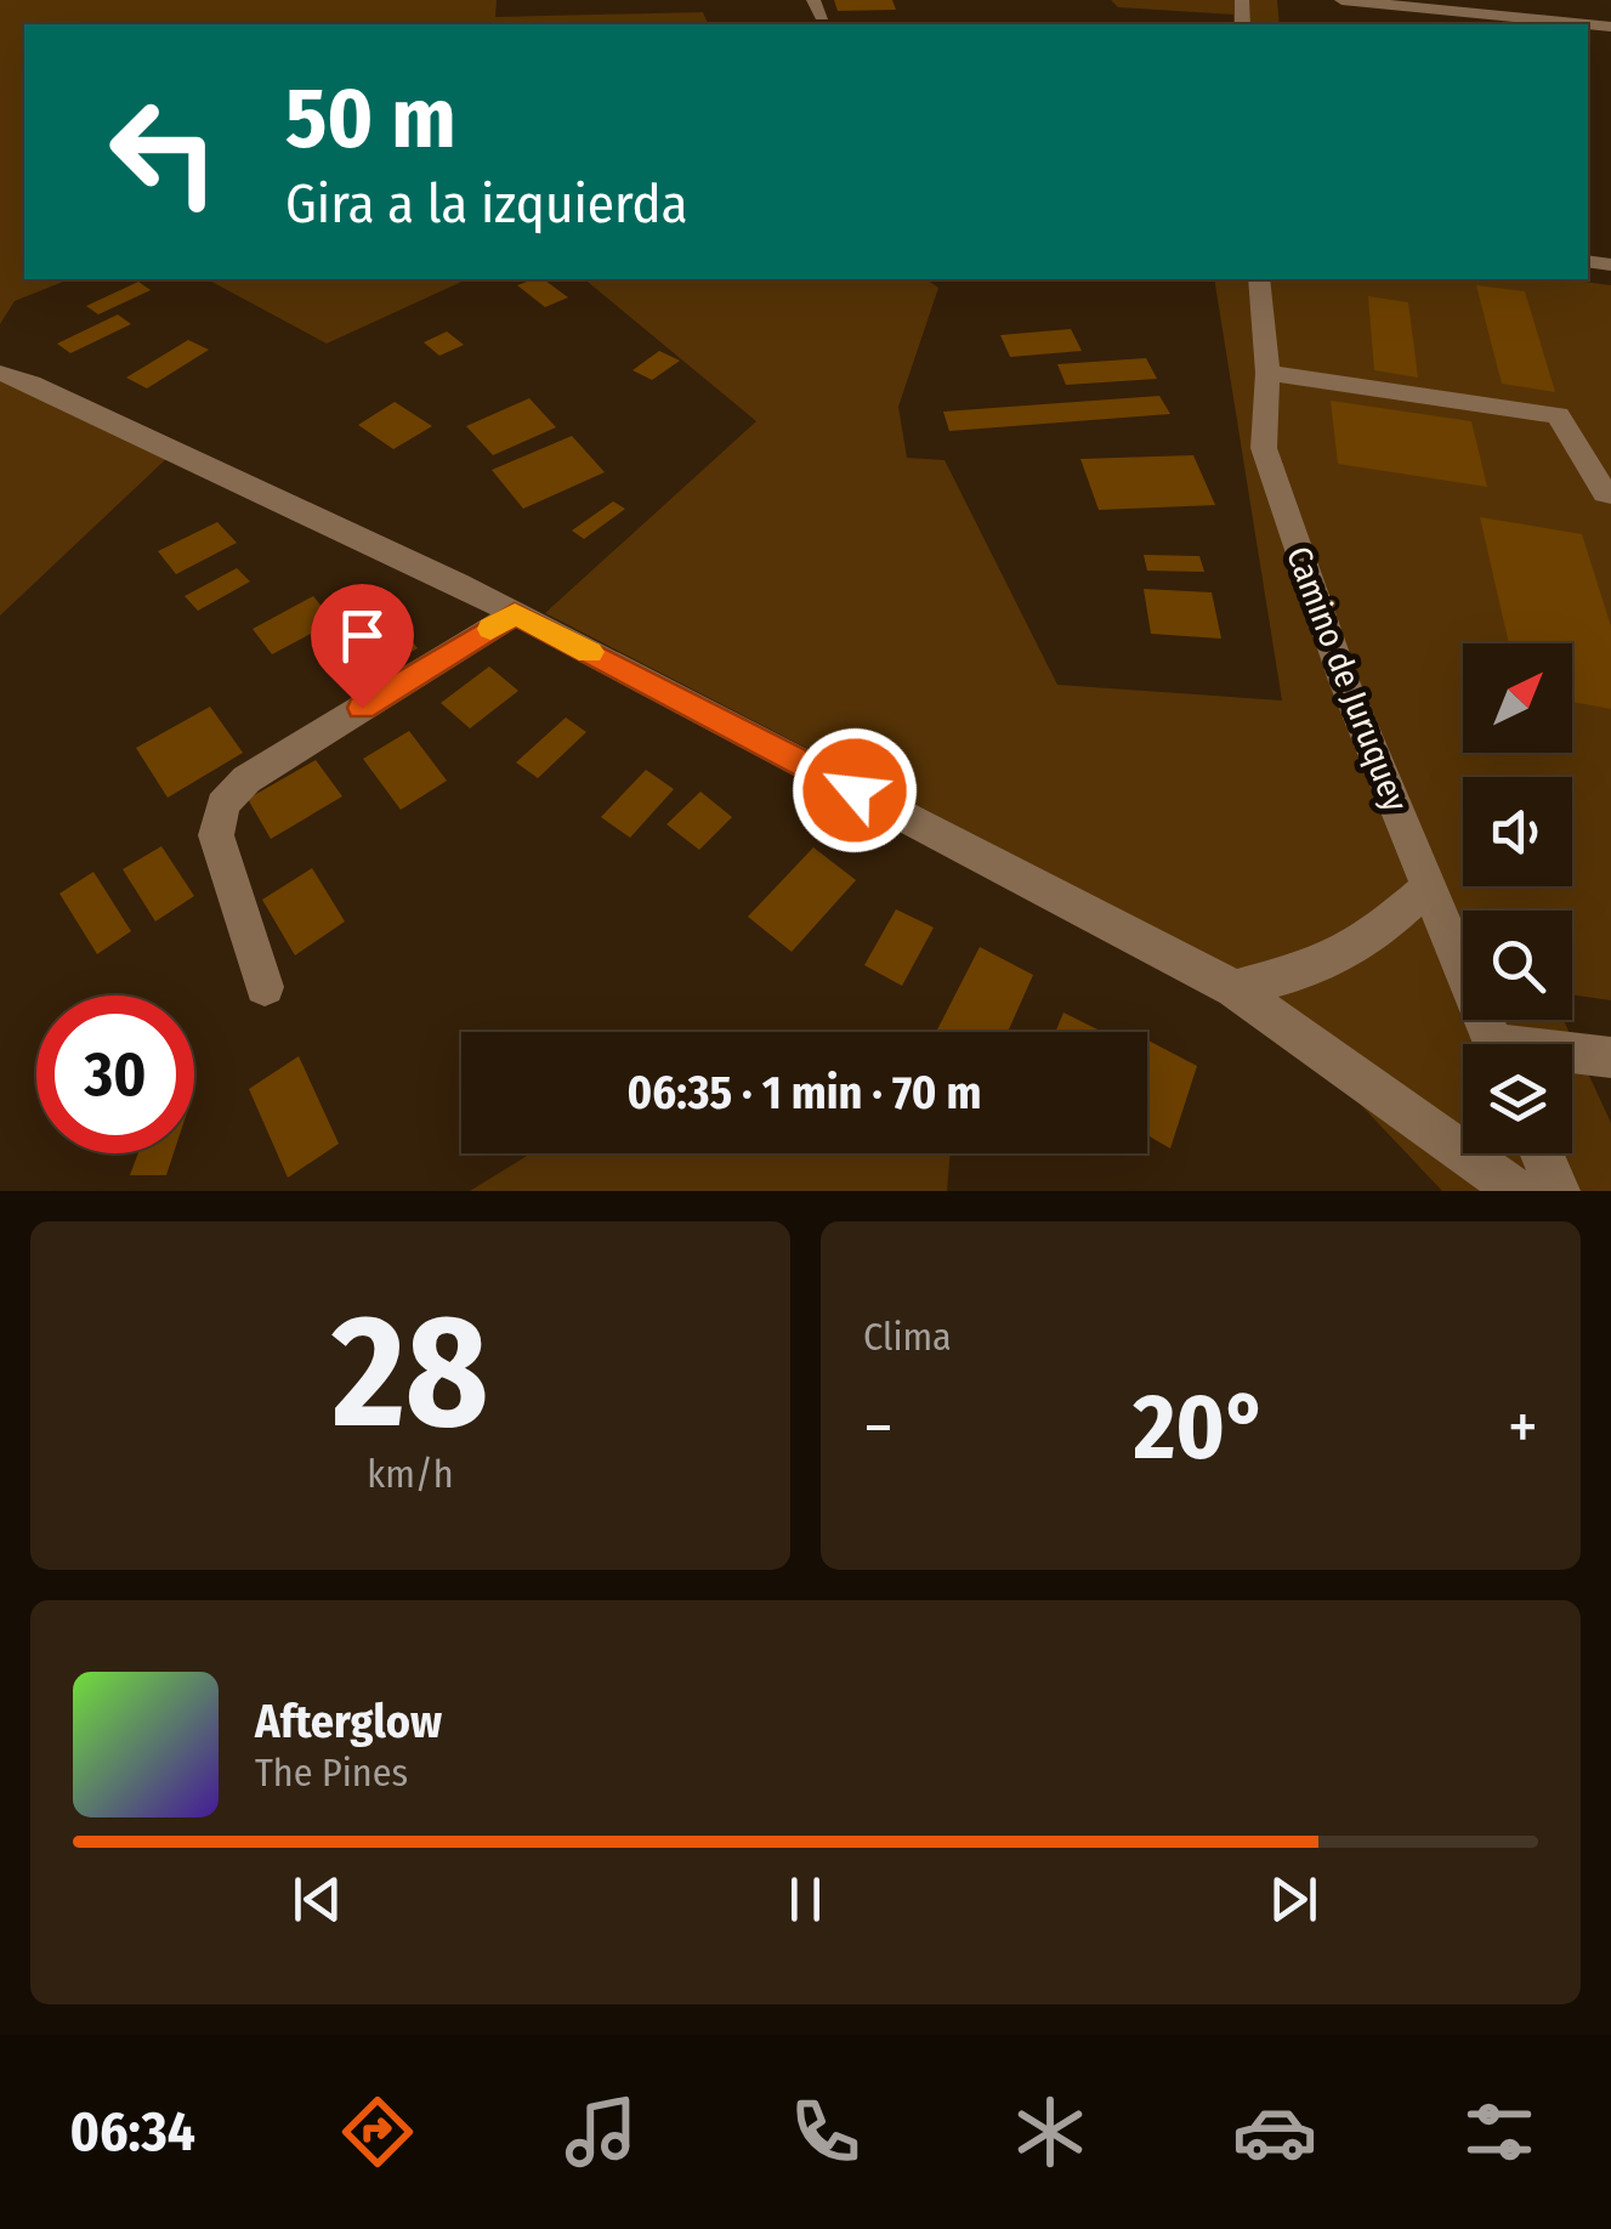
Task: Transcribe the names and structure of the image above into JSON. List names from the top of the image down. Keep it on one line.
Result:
{"streets":{"street":["Camino de Juruquey"]},"north":"top right","page":{"turn":["50 m","Gira a la izquierda"],"limit":"30","trip":"06:35 · 1 min · 70 m","tile":[["28","km/h"],"Clima"],"heat":["−","20°","+"],"song":["Afterglow","The Pines"],"tabs":"06:34"}}
